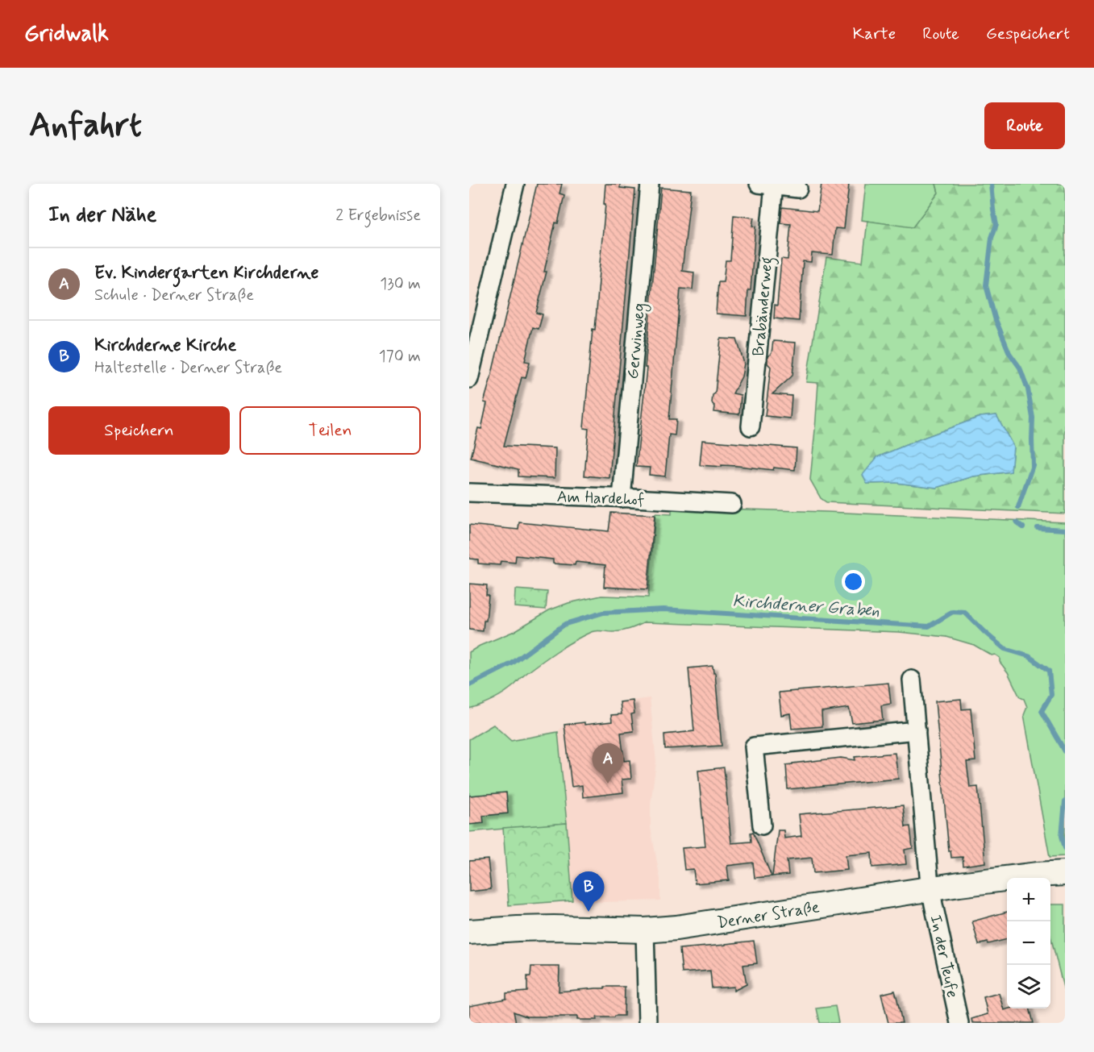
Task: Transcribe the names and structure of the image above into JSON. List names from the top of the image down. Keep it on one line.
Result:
{"streets":{"main road":["Derner Straße"],"street":["Brabänderweg","Gerwinweg","Am Hardehof","In der Teufe"]},"crossings":[["Gerwinweg","Am Hardehof"],["Derner Straße","In der Teufe"]],"water":["Kirchderner Graben"],"page":{"header":"Gridwalk","nav":["Karte","Route","Gespeichert"],"buttons":["Route",["Speichern","Teilen"]],"title":"Anfahrt","heading":["In der Nähe","2 Ergebnisse"],"list":[{"mark":"A","name":"Ev. Kindergarten Kirchderne","note":"Schule · Derner Straße","value":"130 m"},{"mark":"B","name":"Kirchderne Kirche","note":"Haltestelle · Derner Straße","value":"170 m"}],"pins":["A","B"],"map_buttons":["+","−"]}}
